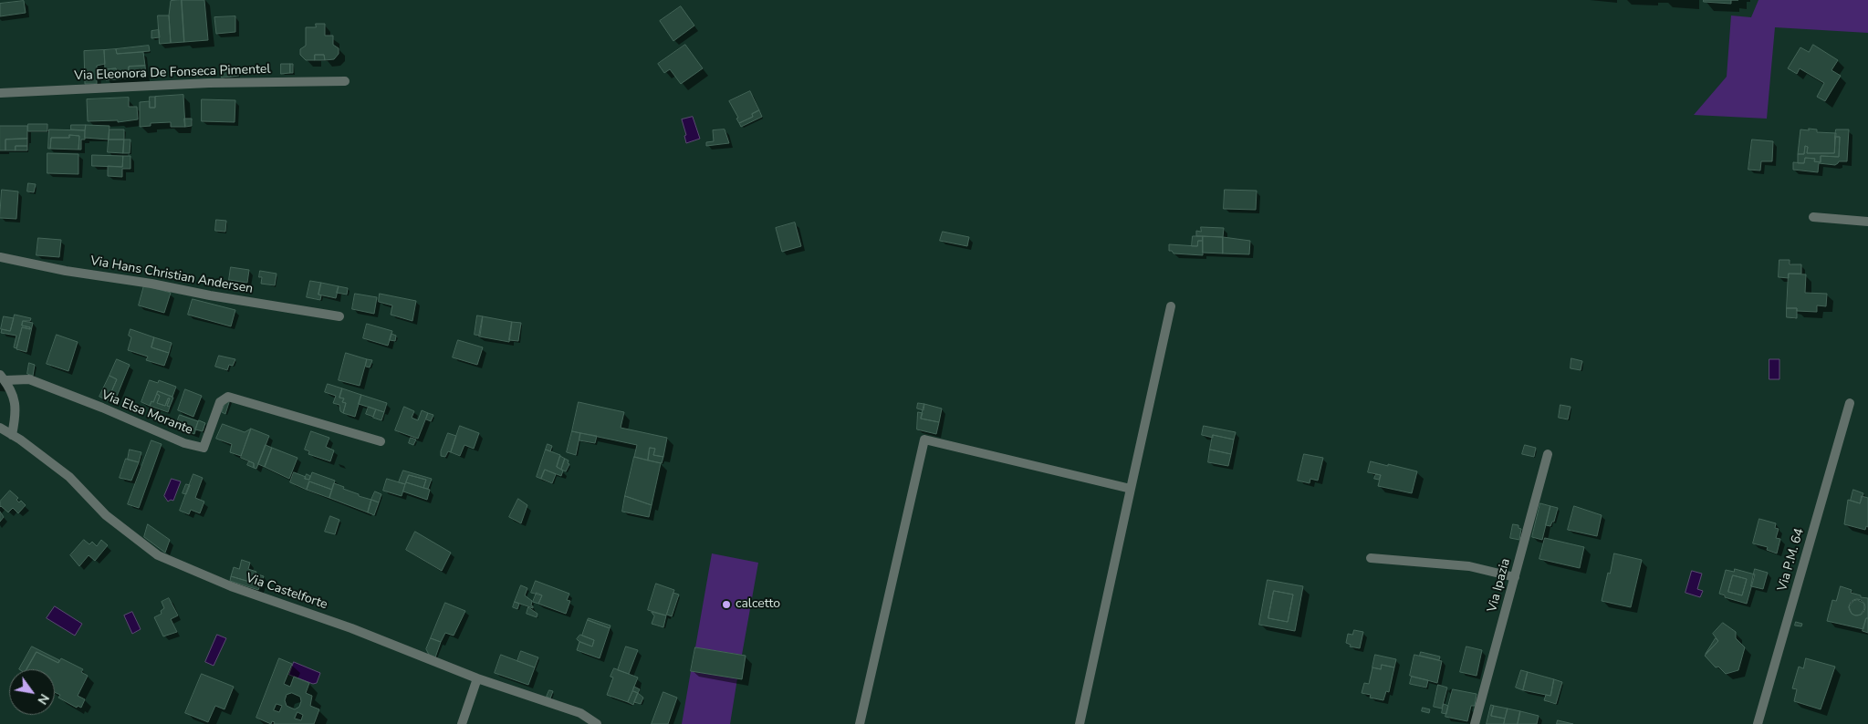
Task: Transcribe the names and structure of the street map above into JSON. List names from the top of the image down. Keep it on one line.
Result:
{"streets":{"street":["Via Eleonora De Fonseca Pimentel","Via Hans Christian Andersen","Via Elsa Morante","Via P.M. 64","Via Ipazia","Via Castelforte"]},"places":["calcetto"],"north":"bottom right"}
